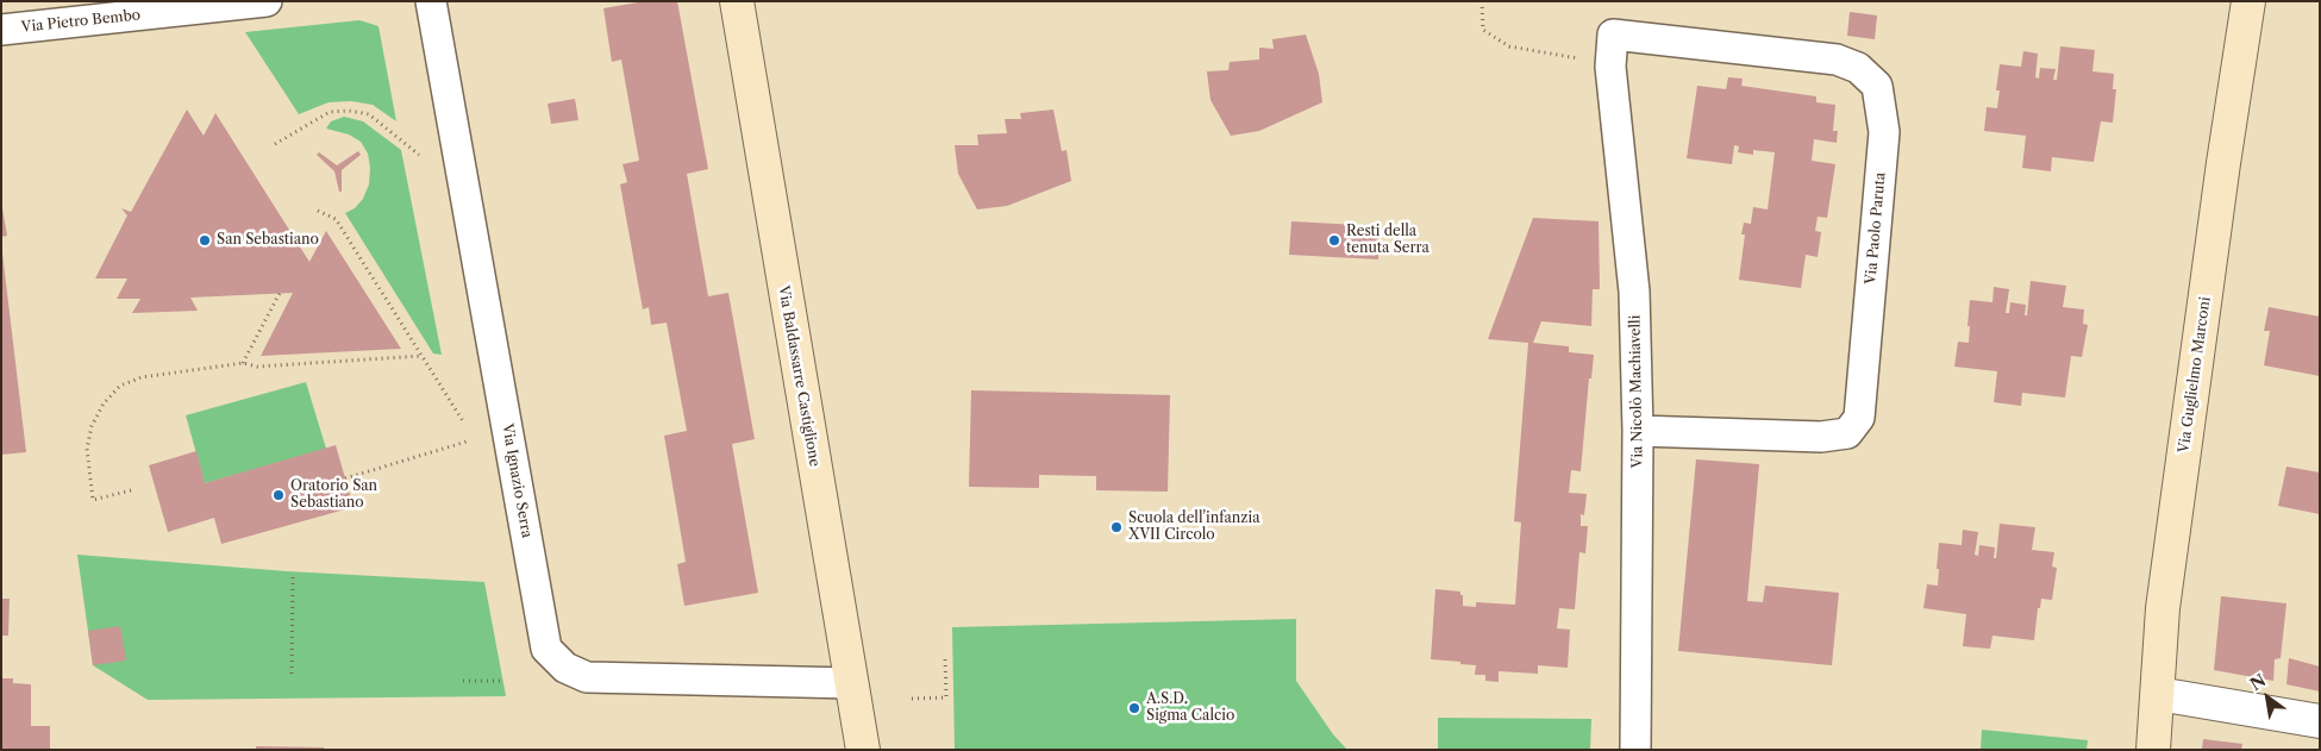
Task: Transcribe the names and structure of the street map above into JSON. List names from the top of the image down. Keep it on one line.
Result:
{"streets":{"main road":["Via Guglielmo Marconi","Via Baldassarre Castiglione"],"street":["Via Pietro Bembo","Via Paolo Paruta","Via Nicolò Machiavelli","Via Ignazio Serra"]},"crossings":[["Via Paolo Paruta","Via Nicolò Machiavelli"],["Via Baldassarre Castiglione","Via Ignazio Serra"]],"places":["San Sebastiano","Resti della tenuta Serra","Oratorio San Sebastiano","Scuola dell'infanzia XVII Circolo","A.S.D. Sigma Calcio"],"north":"top left"}
